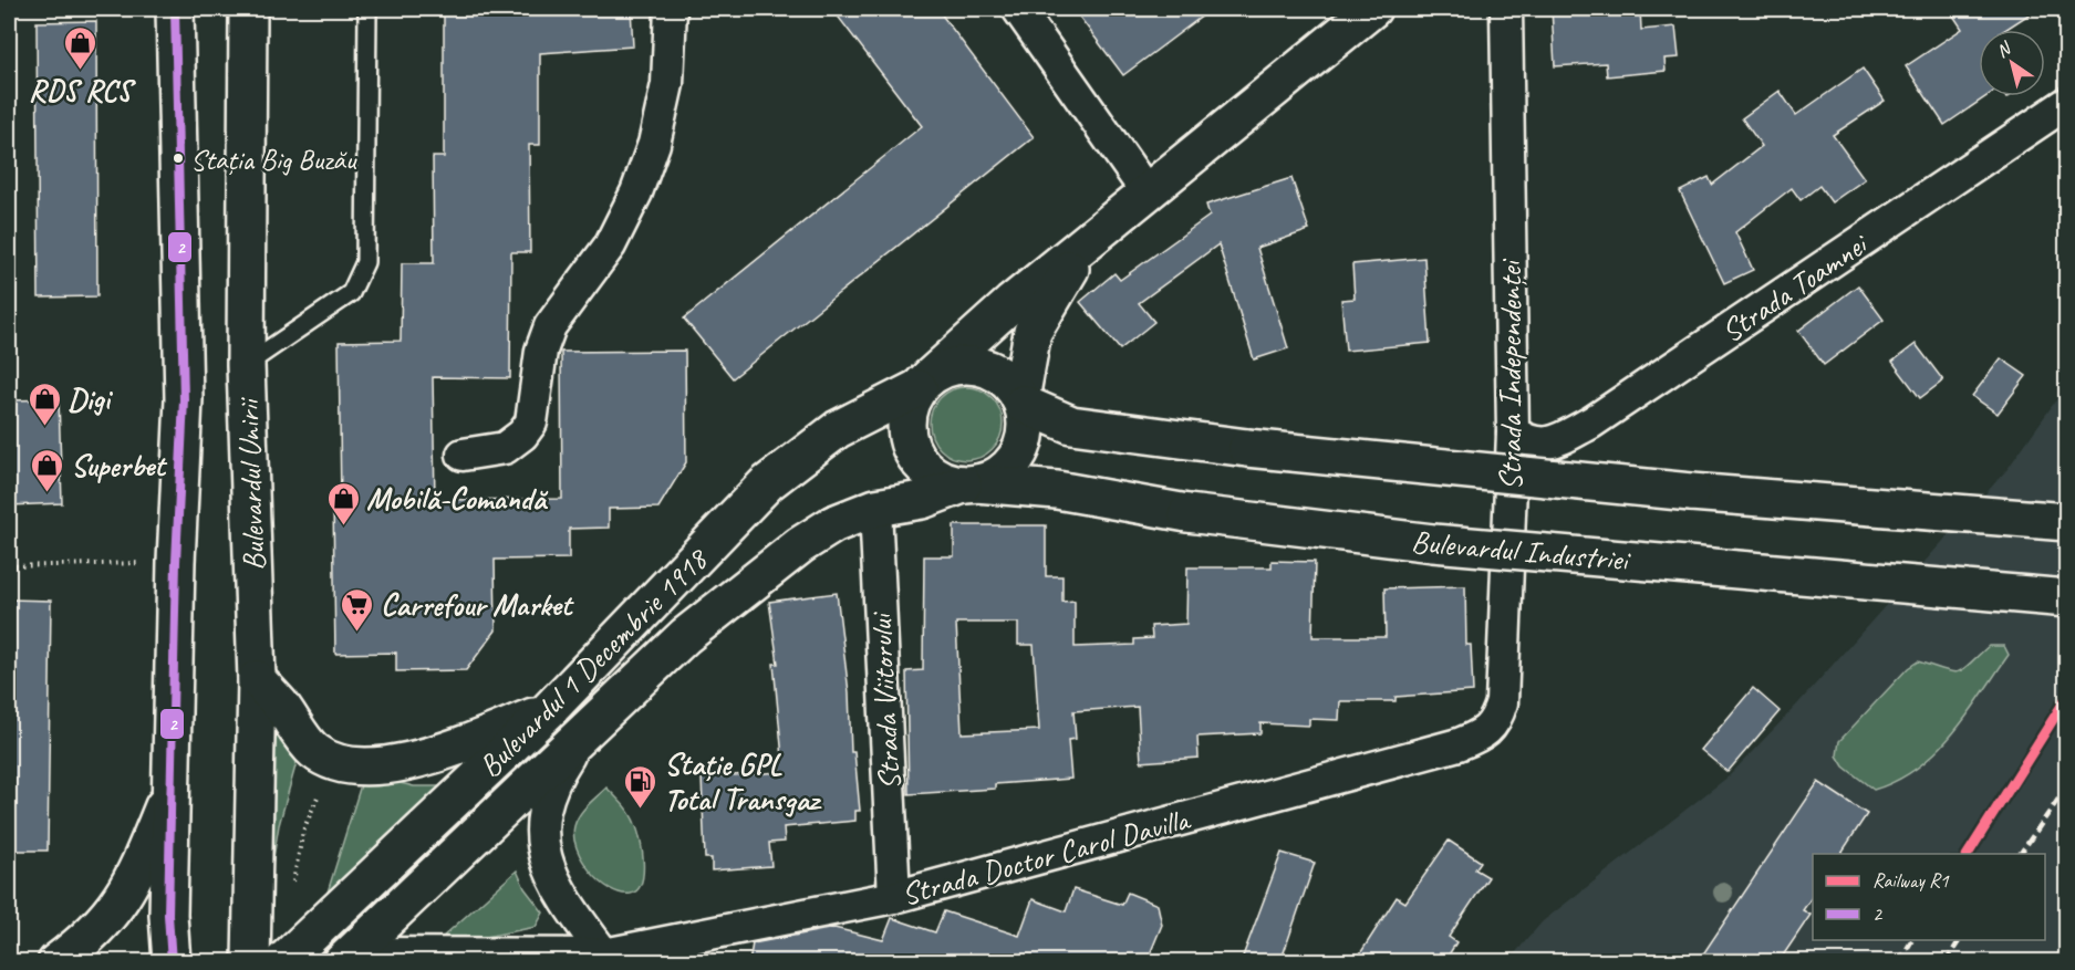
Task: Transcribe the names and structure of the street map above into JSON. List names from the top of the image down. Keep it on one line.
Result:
{"streets":{"main road":["Bulevardul Unirii","Bulevardul Industriei","Bulevardul 1 Decembrie 1918"],"street":["Strada Toamnei","Strada Independenței","Strada Viitorului","Strada Doctor Carol Davilla"]},"crossings":[["Strada Toamnei","Strada Independenței"],["Strada Independenței","Strada Doctor Carol Davilla"],["Bulevardul Industriei","Bulevardul 1 Decembrie 1918"],["Bulevardul 1 Decembrie 1918","Strada Viitorului"],["Bulevardul 1 Decembrie 1918","Strada Doctor Carol Davilla"],["Strada Viitorului","Strada Doctor Carol Davilla"]],"places":{"shop":["RDS RCS","Digi","Superbet","Mobilă-Comandă"],"other":["Stația Big Buzău"],"supermarket":["Carrefour Market"],"fuel station":["Stație GPL Total Transgaz"]},"lines":["transit line 2","rail line R1"],"legend":["Railway R1","2"],"north":"top left"}
